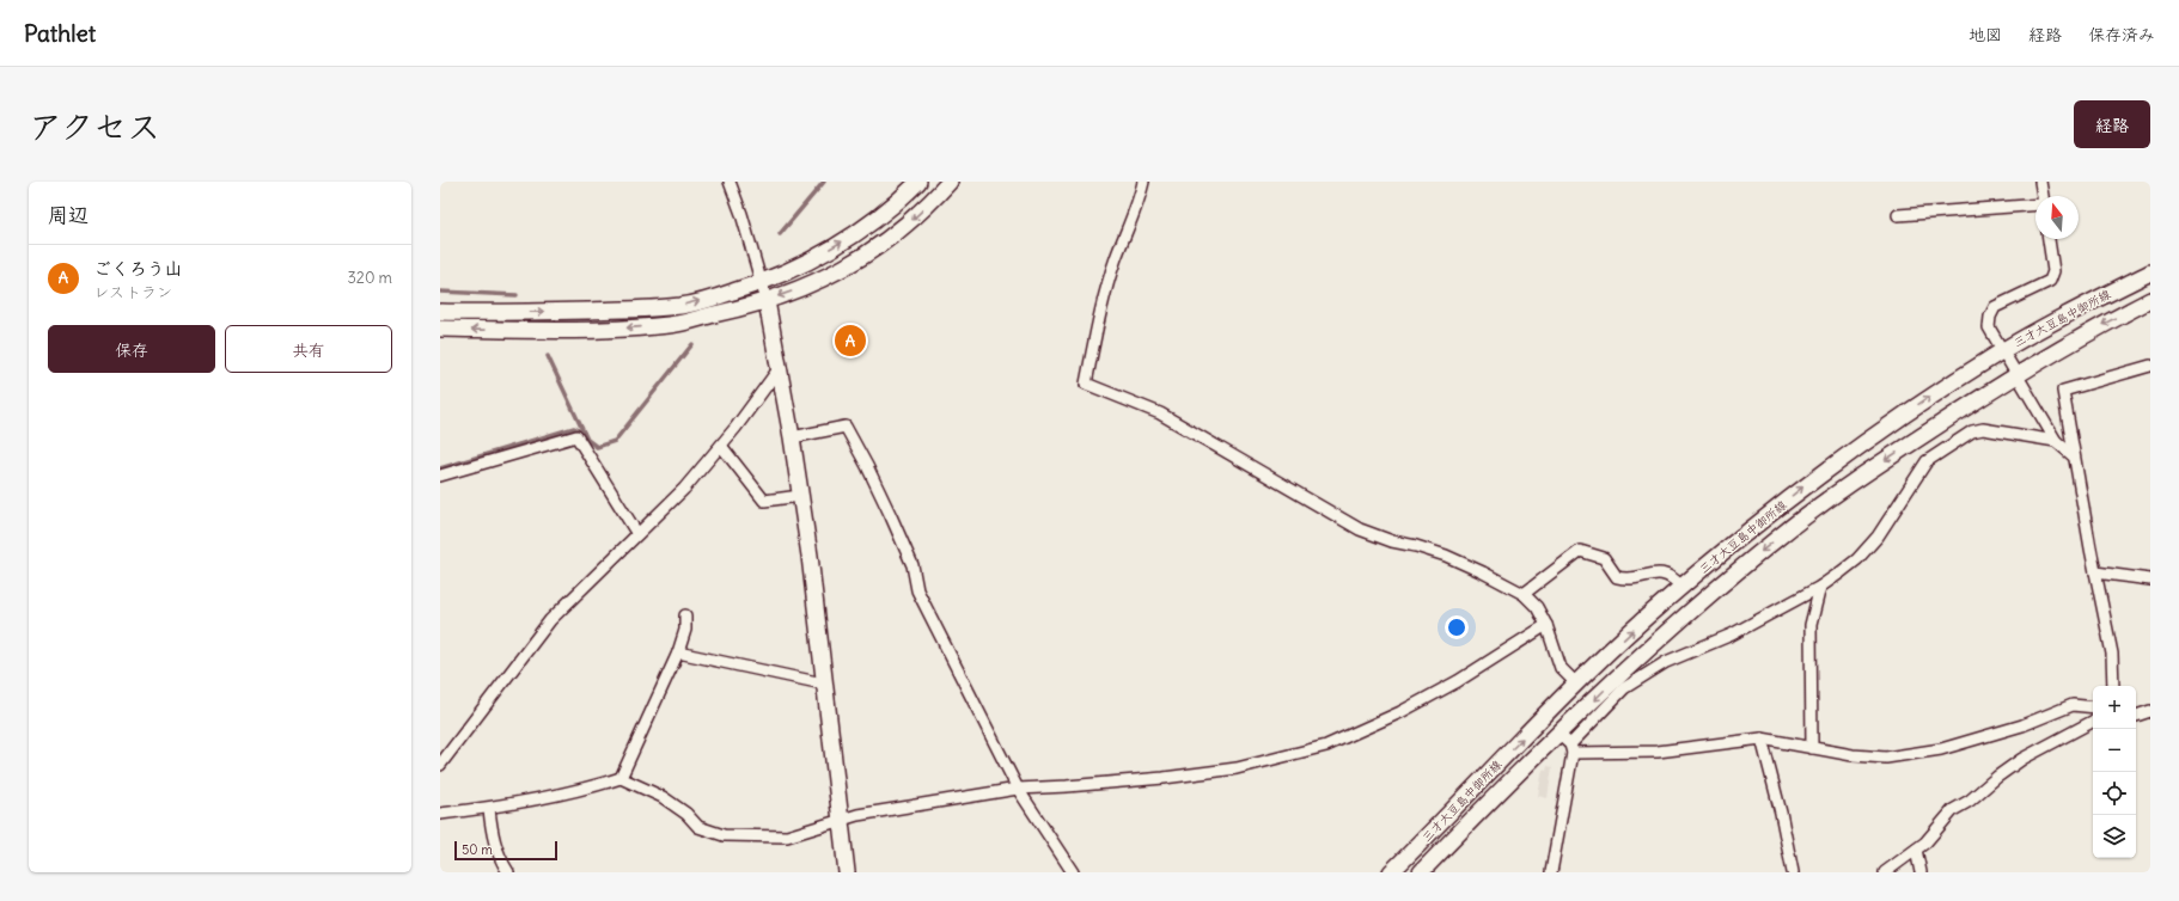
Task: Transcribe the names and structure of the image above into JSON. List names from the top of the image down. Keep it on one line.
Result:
{"streets":{"main road":["三才大豆島中御所線"]},"scale_bar":"50 m","north":"top","page":{"header":"Pathlet","nav":["地図","経路","保存済み"],"title":"アクセス","buttons":["経路",["保存","共有"]],"heading":"周辺","list":[{"mark":"A","name":"ごくろう山","note":"レストラン","value":"320 m"}],"pins":"A","map_buttons":["+","−"],"scale":"50 m"}}
